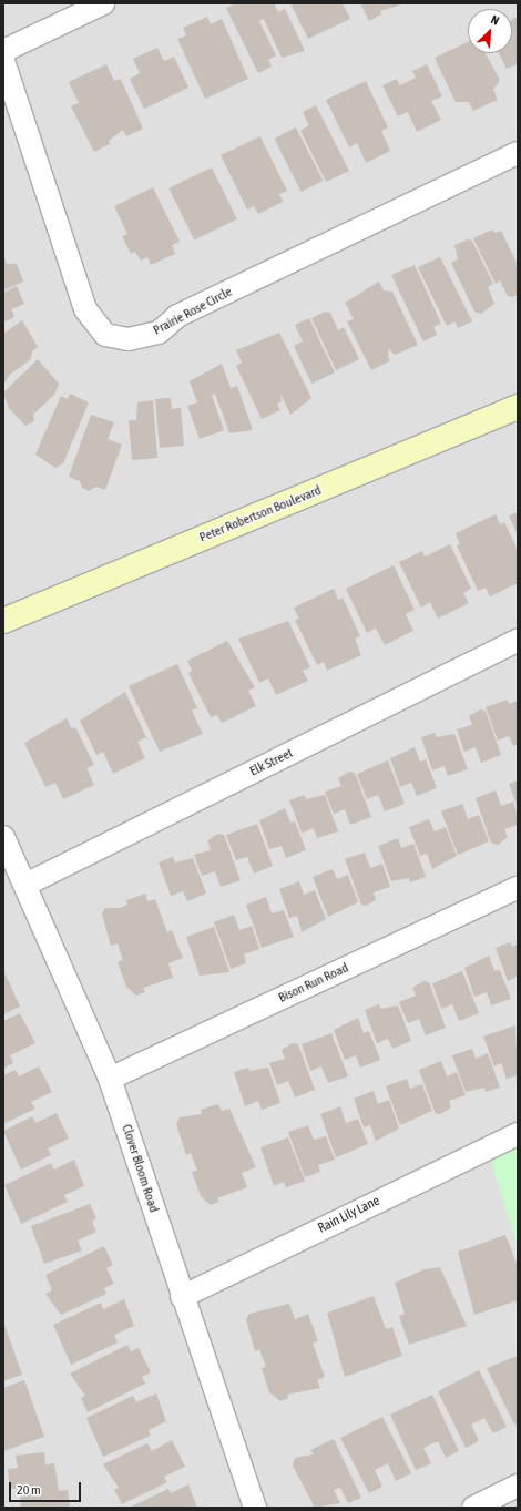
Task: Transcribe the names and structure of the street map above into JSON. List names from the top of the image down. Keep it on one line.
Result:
{"streets":{"street":["Prairie Rose Circle","Peter Robertson Boulevard","Elk Street","Bison Run Road","Clover Bloom Road","Rain Lily Lane"]},"crossings":[["Elk Street","Clover Bloom Road"],["Bison Run Road","Clover Bloom Road"],["Clover Bloom Road","Rain Lily Lane"]],"scale_bar":"20 m","north":"top right"}
